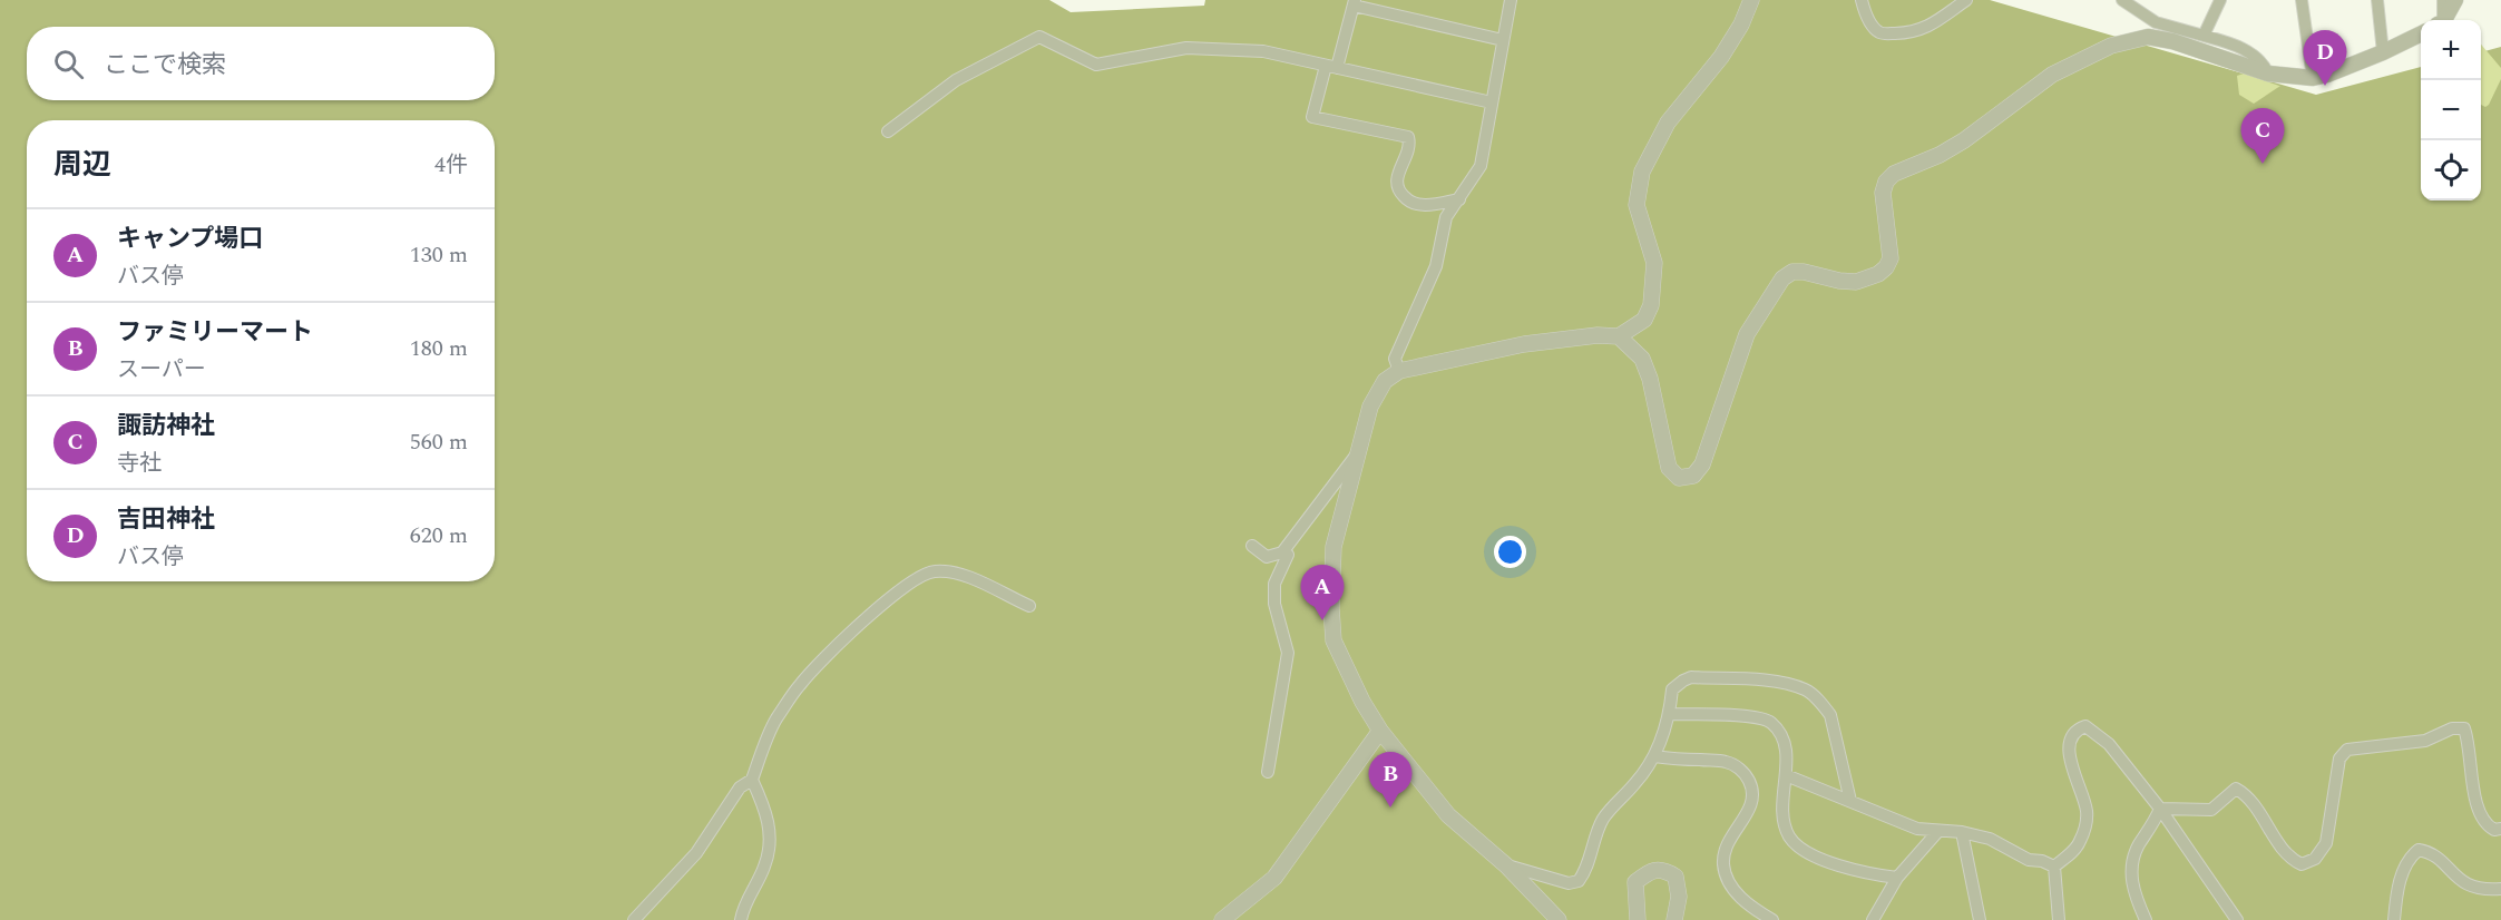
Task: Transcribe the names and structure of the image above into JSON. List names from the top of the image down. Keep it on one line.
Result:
{"page":{"map_buttons":["+","−"],"search":"ここで検索","pins":["D","C","A","B"],"heading":["周辺","4件"],"list":[{"mark":"A","name":"キャンプ場口","note":"バス停","value":"130 m"},{"mark":"B","name":"ファミリーマート","note":"スーパー","value":"180 m"},{"mark":"C","name":"諏訪神社","note":"寺社","value":"560 m"},{"mark":"D","name":"吉田神社","note":"バス停","value":"620 m"}]}}
